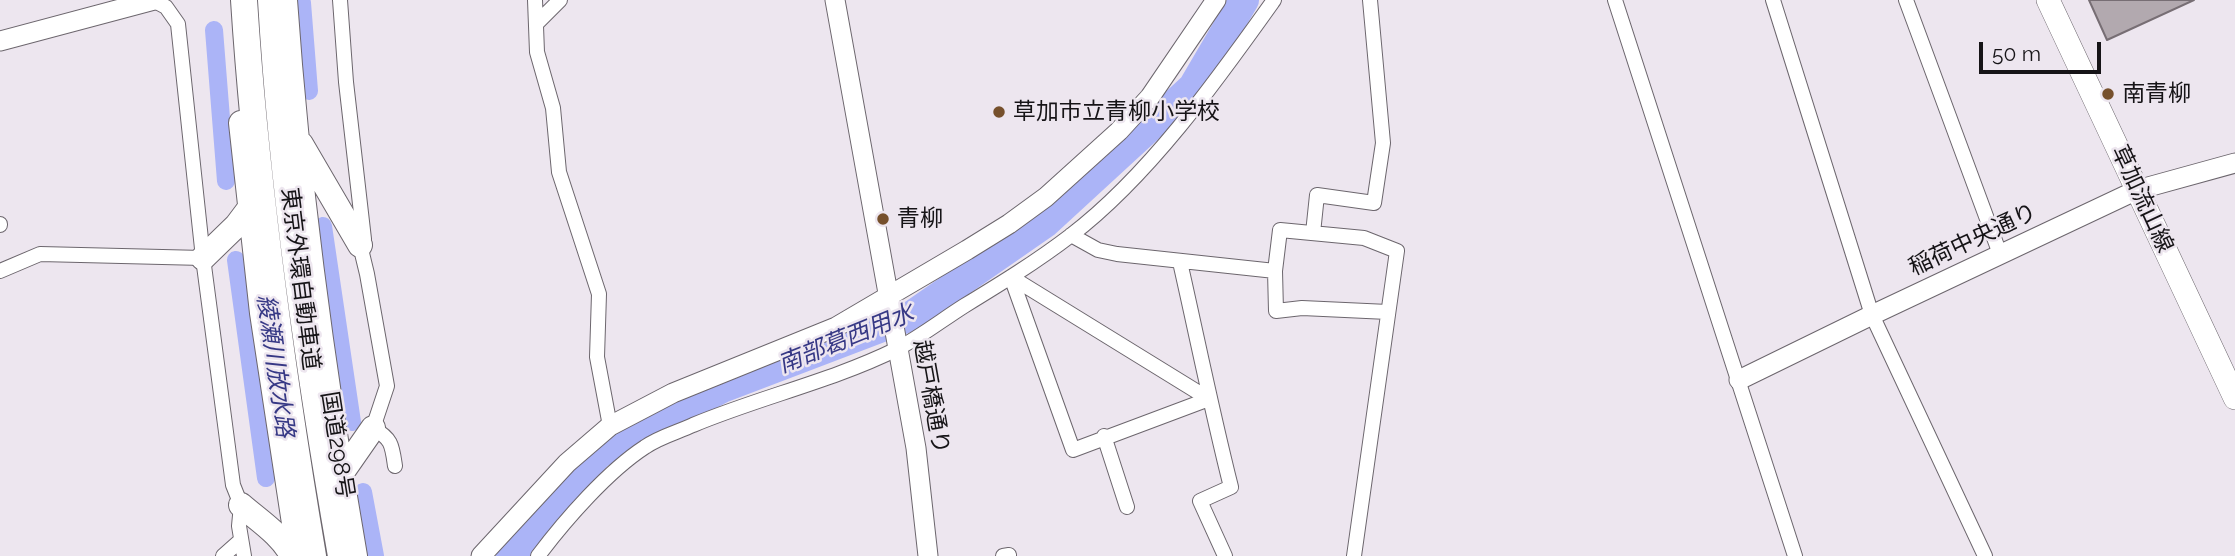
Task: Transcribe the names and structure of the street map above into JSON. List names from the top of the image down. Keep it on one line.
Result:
{"streets":{"highway":["東京外環自動車道","国道298号"],"main road":["草加流山線"],"street":["稲荷中央通り","越戸橋通り"]},"crossings":[["草加流山線","稲荷中央通り"]],"water":["南部葛西用水","綾瀬川放水路"],"places":["南青柳","草加市立青柳小学校","青柳"],"scale_bar":"50 m"}
